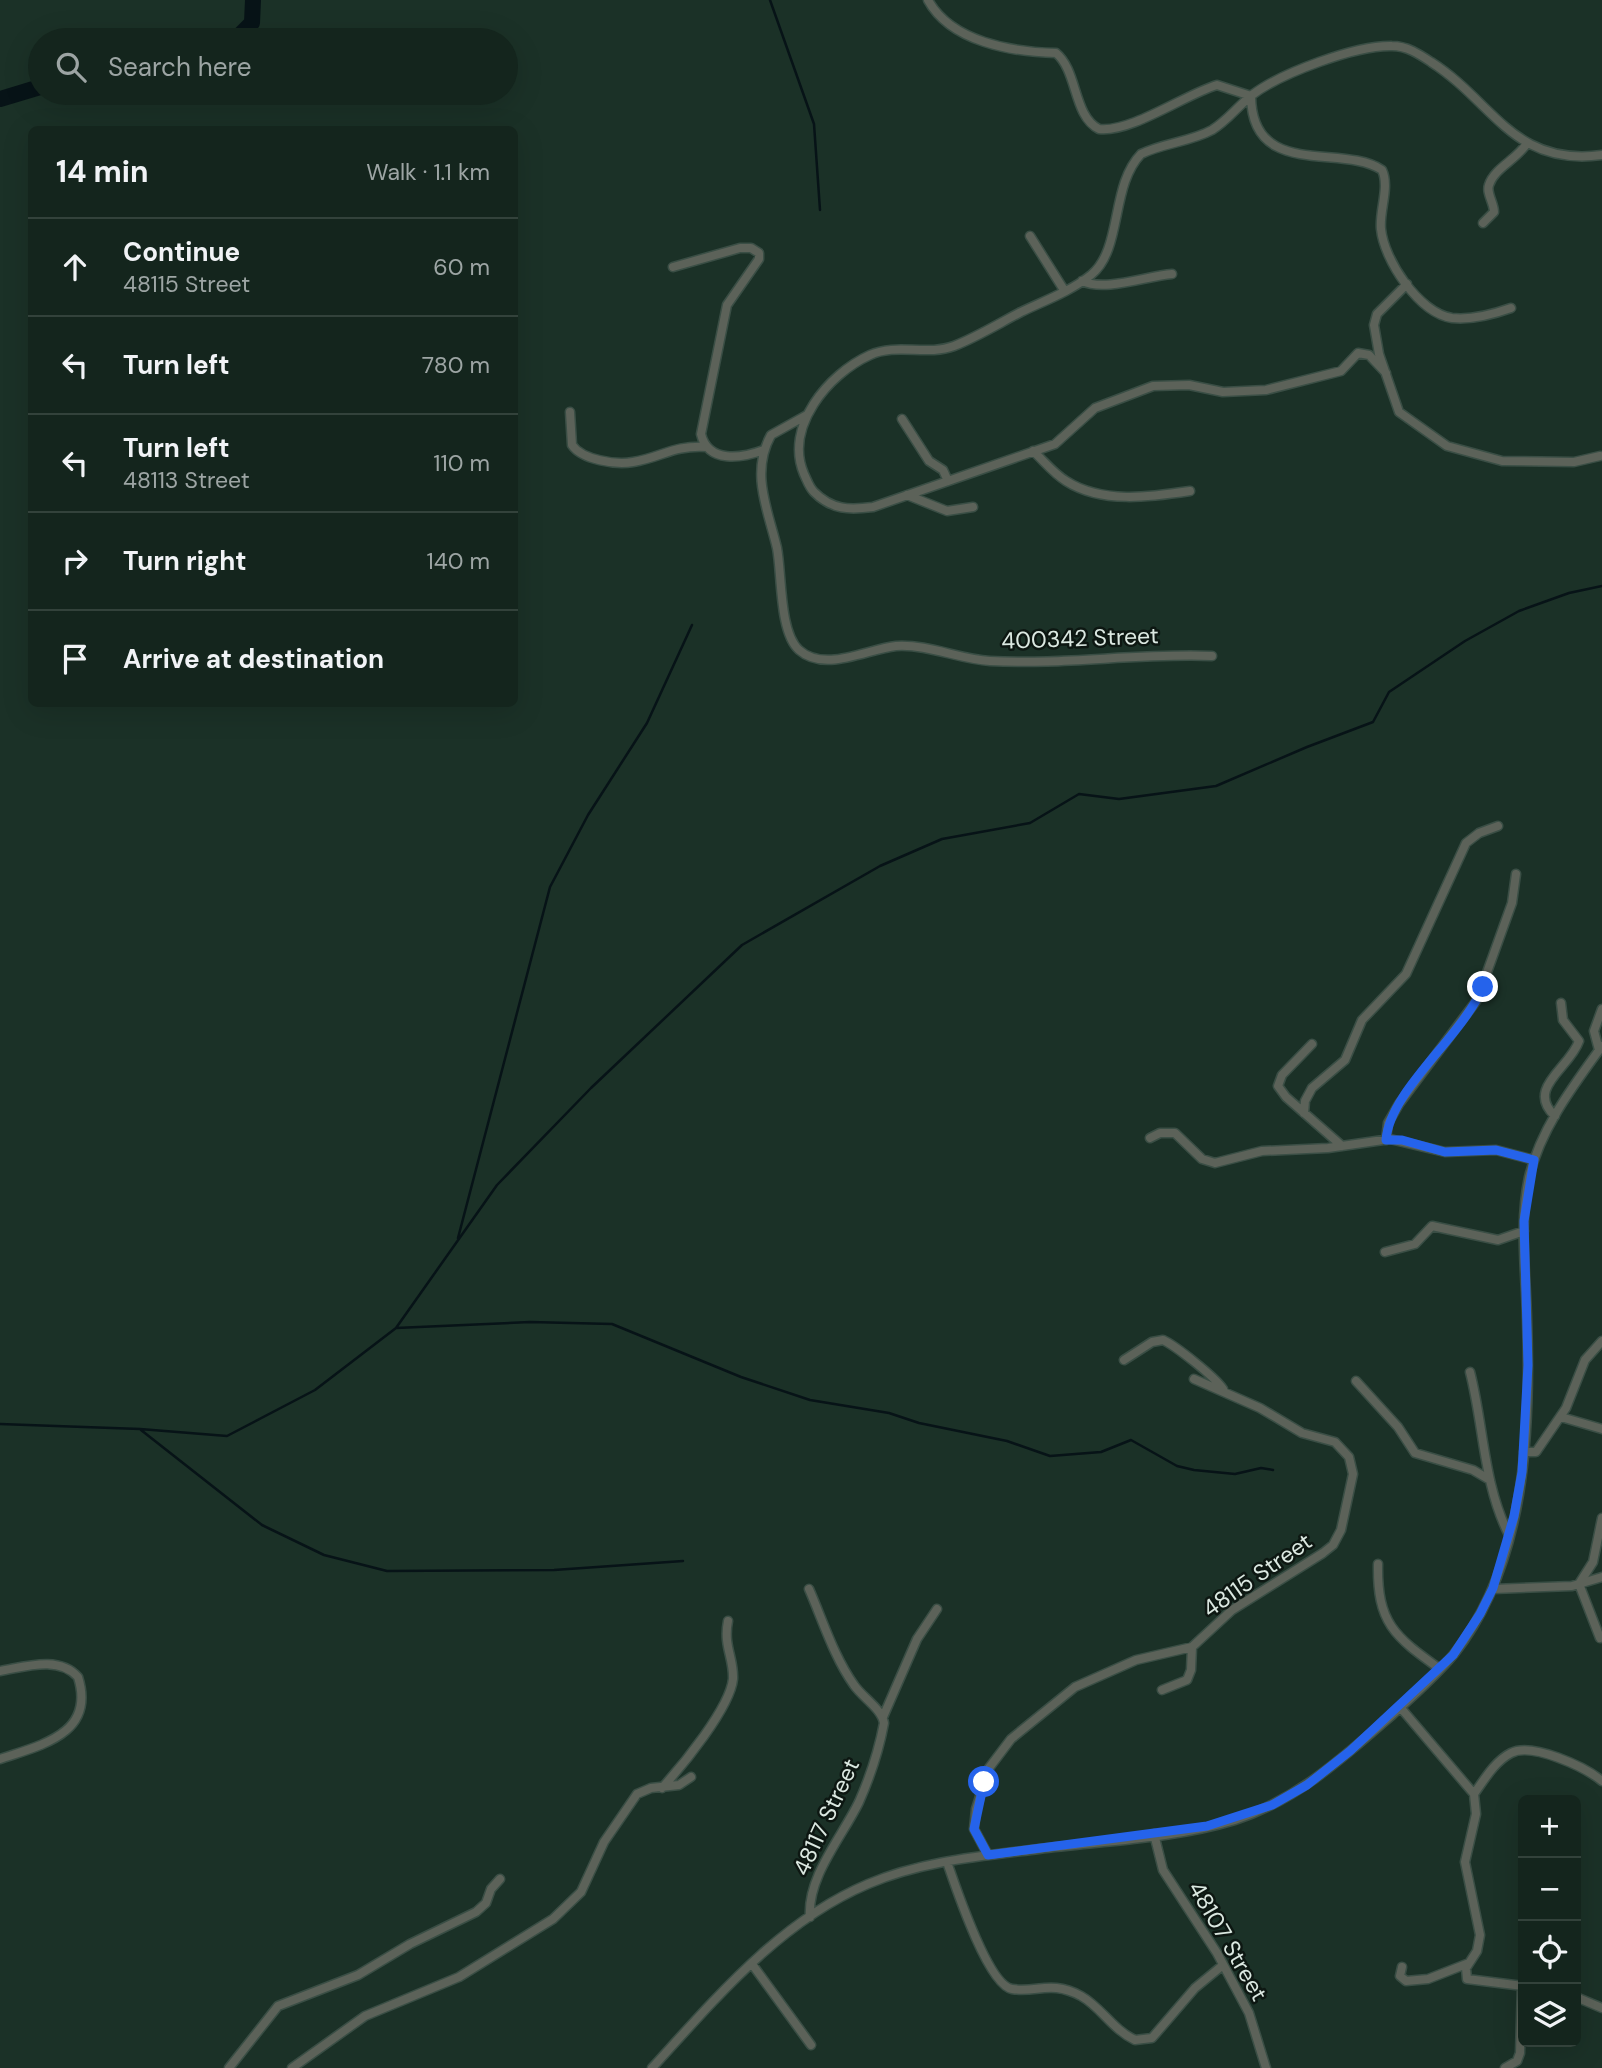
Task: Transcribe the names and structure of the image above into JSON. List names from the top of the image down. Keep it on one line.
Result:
{"streets":{"street":["400342 Street","48115 Street","48117 Street","48107 Street"]},"page":{"search":"Search here","heading":["14 min","Walk · 1.1 km"],"list":[["Continue","48115 Street","60 m"],["Turn left","780 m"],["Turn left","48113 Street","110 m"],["Turn right","140 m"],"Arrive at destination"],"map_buttons":["+","−"]}}
